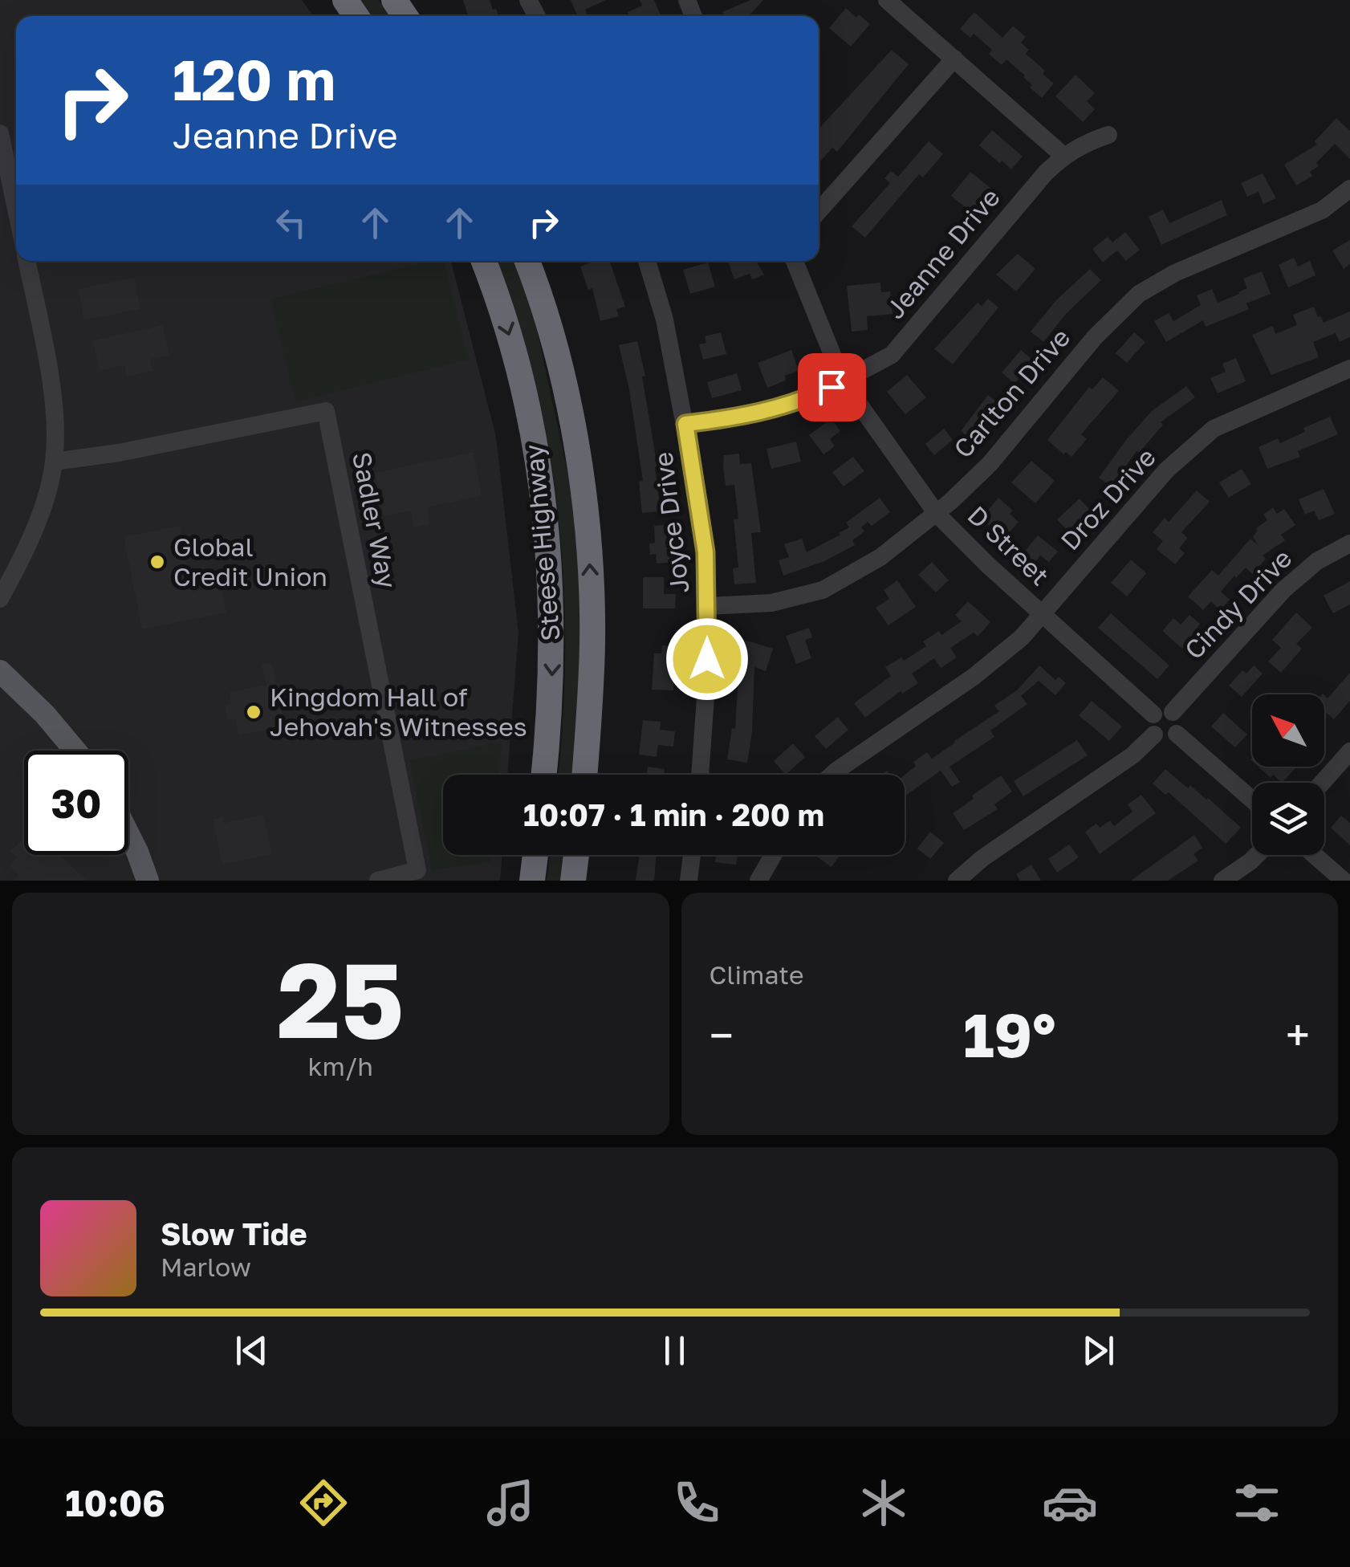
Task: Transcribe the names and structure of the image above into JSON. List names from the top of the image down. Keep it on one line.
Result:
{"streets":{"highway":["Steese Highway"],"street":["Jeanne Drive","Carlton Drive","Droz Drive","Sadler Way","Joyce Drive","D Street","Cindy Drive"]},"crossings":[["Jeanne Drive","D Street"],["Carlton Drive","Joyce Drive"],["Carlton Drive","D Street"],["Droz Drive","D Street"],["D Street","Cindy Drive"]],"places":["Global Credit Union","Kingdom Hall of Jehovah's Witnesses"],"north":"top left","page":{"turn":["120 m","Jeanne Drive"],"limit":"30","trip":"10:07 · 1 min · 200 m","tile":[["25","km/h"],"Climate"],"heat":["−","19°","+"],"song":["Slow Tide","Marlow"],"tabs":"10:06"}}
